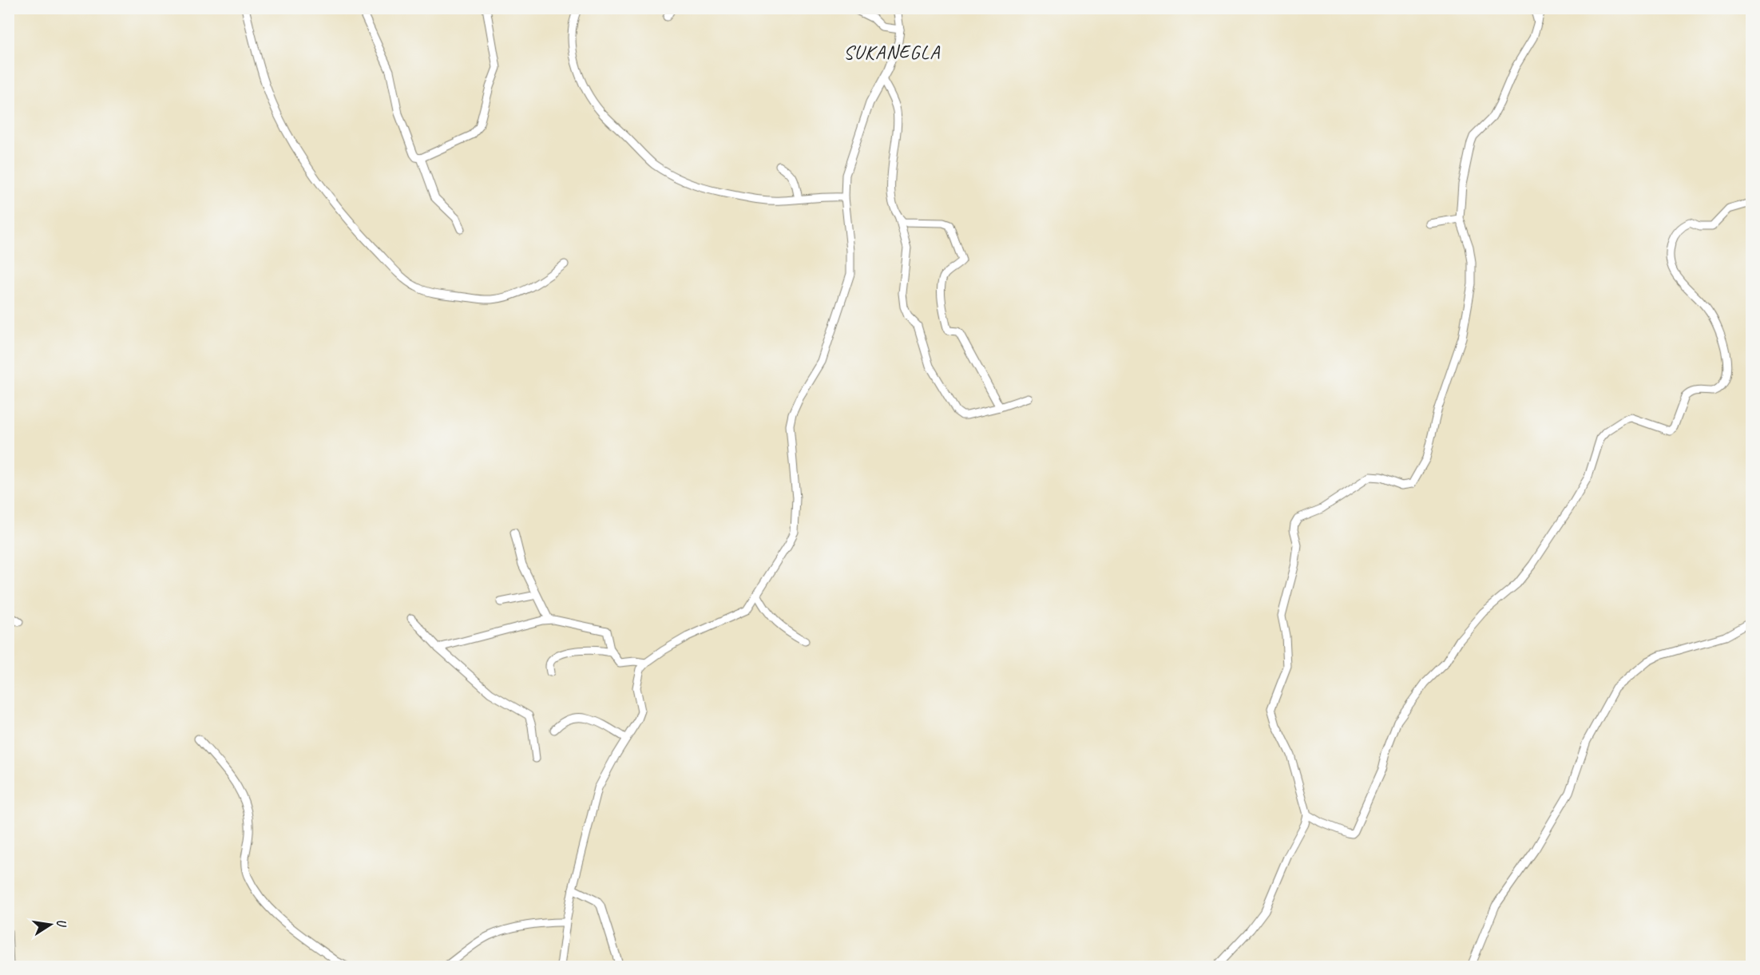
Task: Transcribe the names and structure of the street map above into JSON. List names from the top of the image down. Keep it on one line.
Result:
{"districts":["SUKANEGLA"],"north":"right"}
